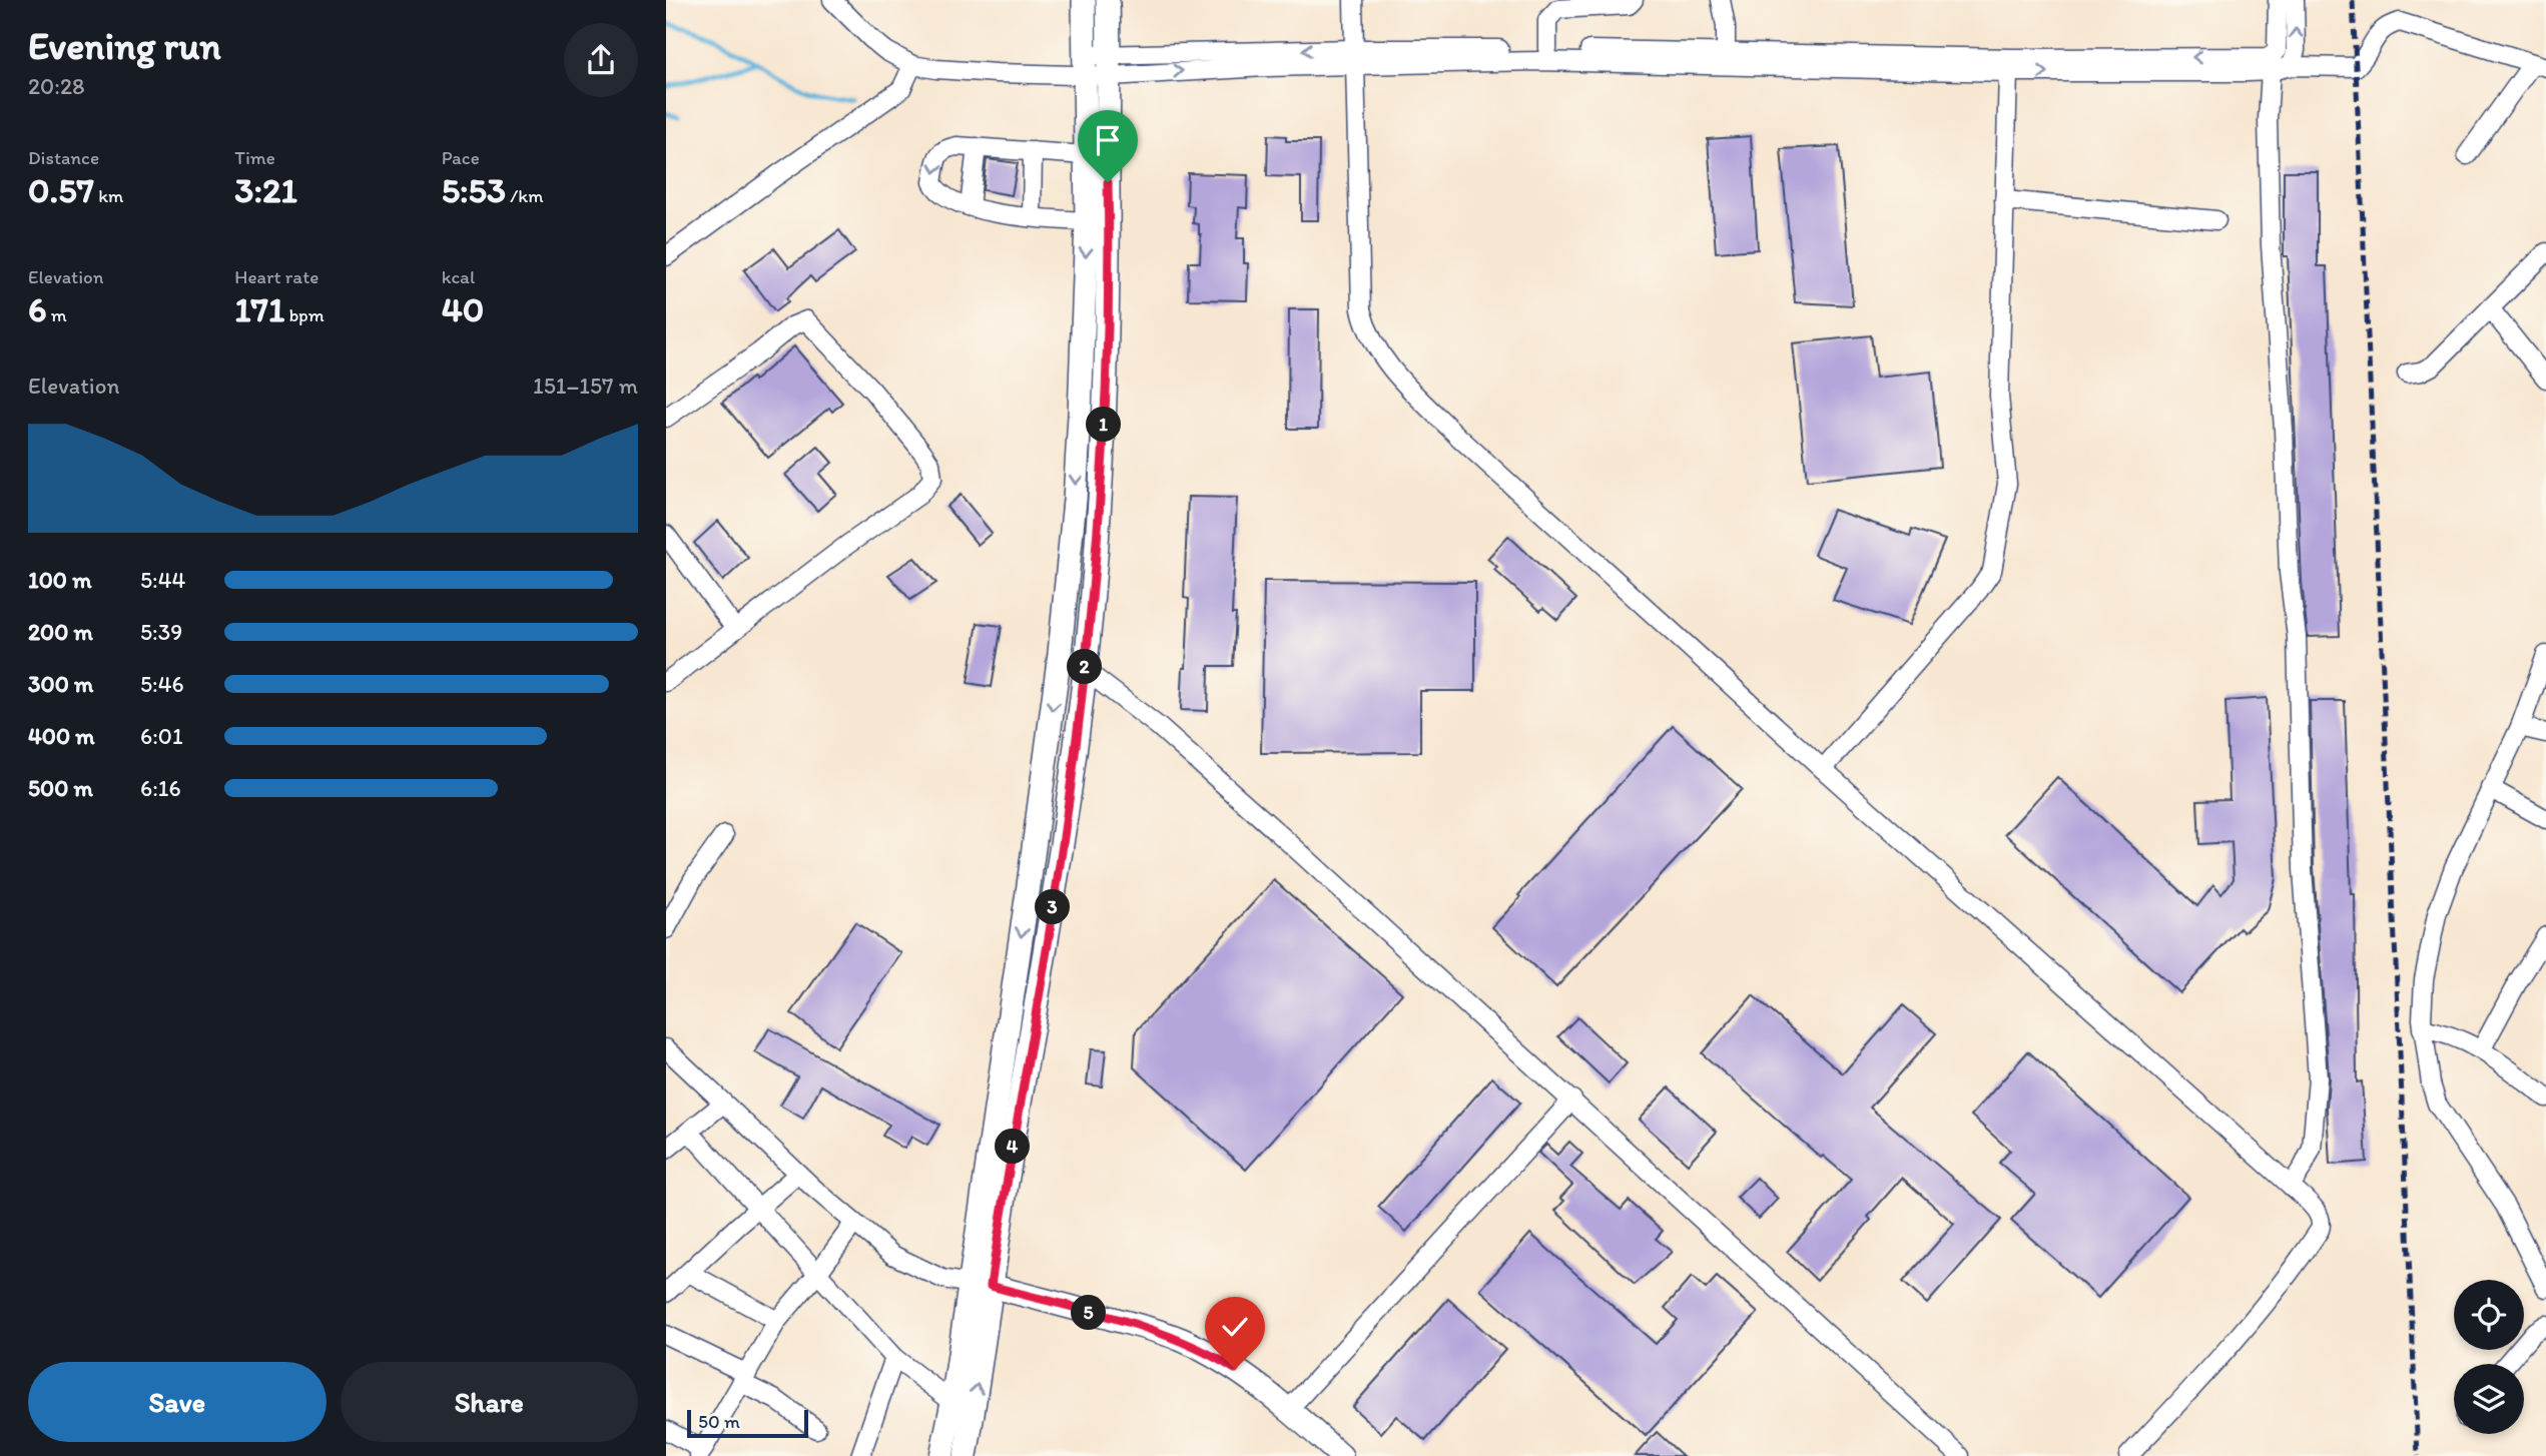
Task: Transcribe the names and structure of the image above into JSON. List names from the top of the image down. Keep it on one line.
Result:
{"scale_bar":"50 m","page":{"heading":["Evening run","20:28"],"stats":[["Distance","0.57 km"],["Time","3:21"],["Pace","5:53 /km"],["Elevation","6 m"],["Heart rate","171 bpm"],["kcal","40"]],"chart":["Elevation","151–157 m"],"pins":["1","2","3","4","5"],"list":[{"name":"100 m","note":"5:44"},{"name":"200 m","note":"5:39"},{"name":"300 m","note":"5:46"},{"name":"400 m","note":"6:01"},{"name":"500 m","note":"6:16"}],"buttons":["Save","Share"],"scale":"50 m"}}
